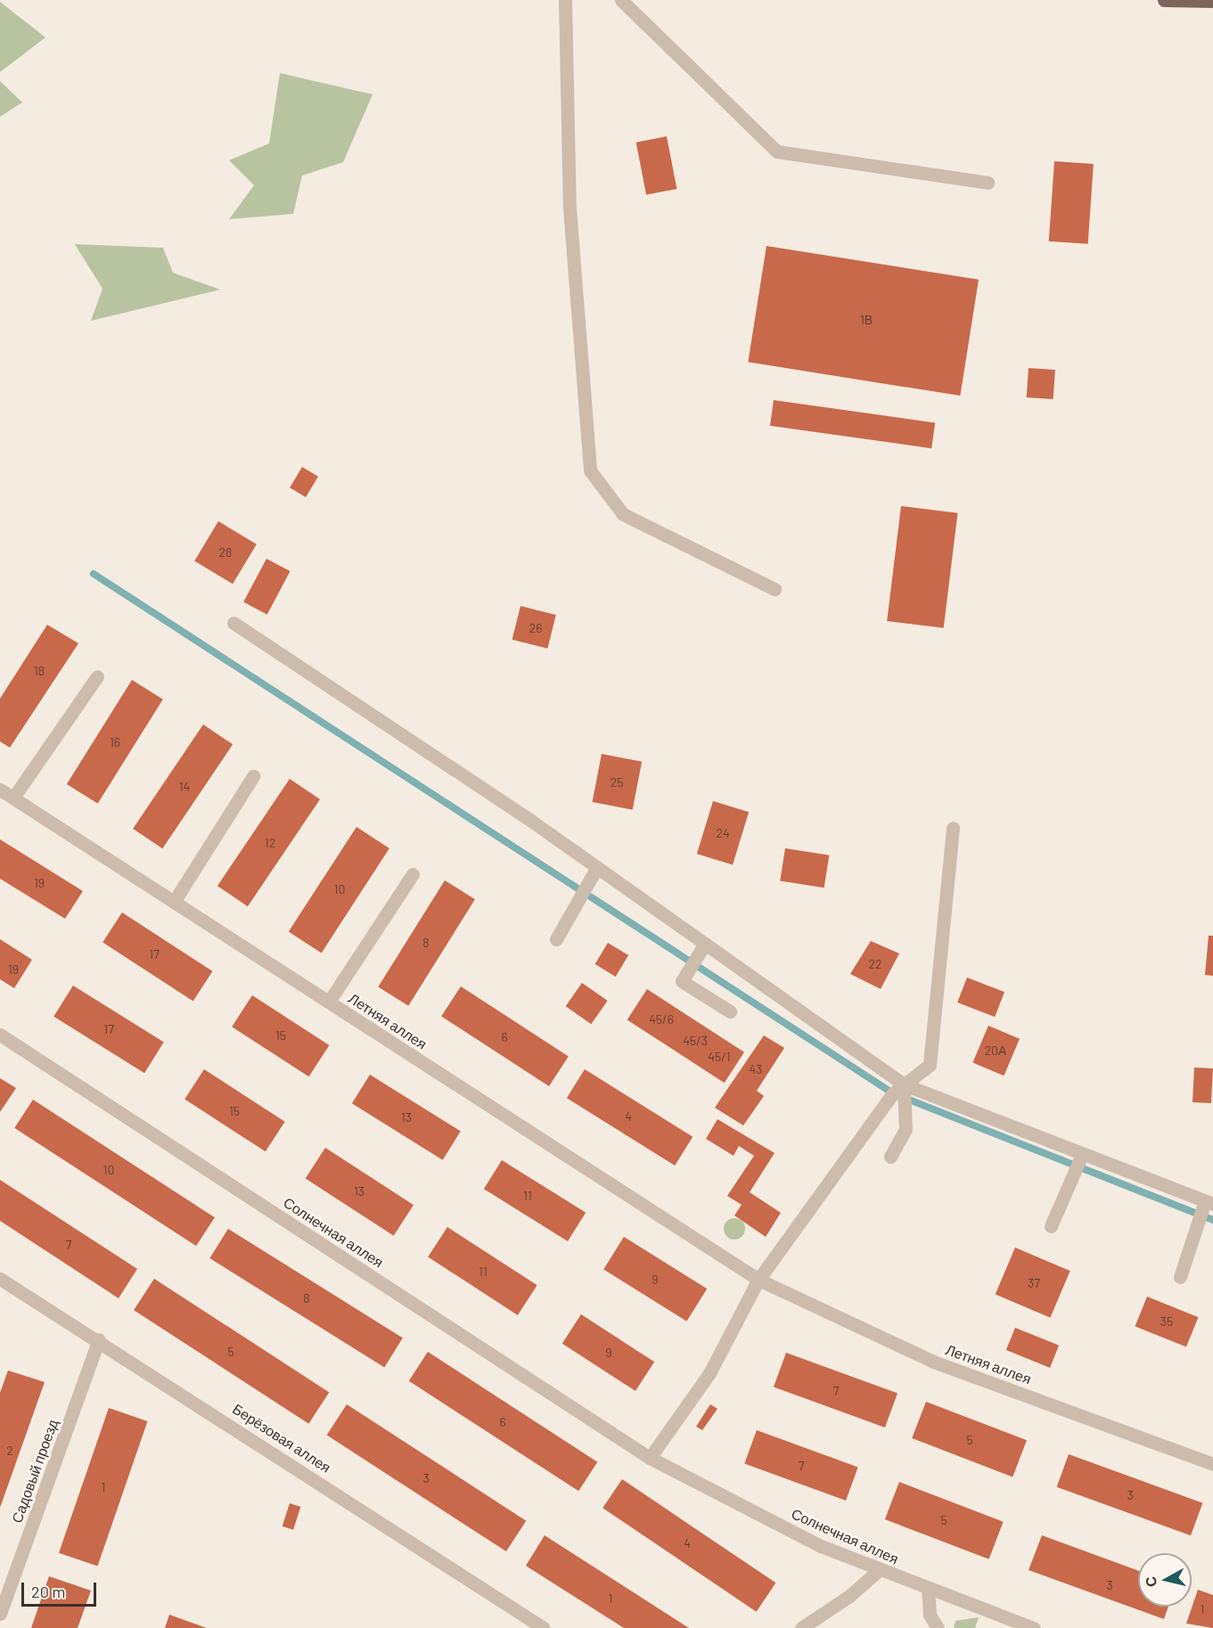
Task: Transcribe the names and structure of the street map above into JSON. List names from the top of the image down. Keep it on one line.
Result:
{"streets":{"street":["Летняя аллея","Солнечная аллея","Берёзовая аллея","Садовый проезд"]},"crossings":[["Берёзовая аллея","Садовый проезд"]],"house_numbers":["1В","28","26","18","16","25","14","24","12","19","10","8","17","22","19","45/6","17","15","6","45/3","20А","45/1","43","15","4","13","10","13","11","7","11","9","37","8","35","5","9","7","6","5","2","7","3","1","3","5","4","3","1","1"],"scale_bar":"20 m","north":"left"}
